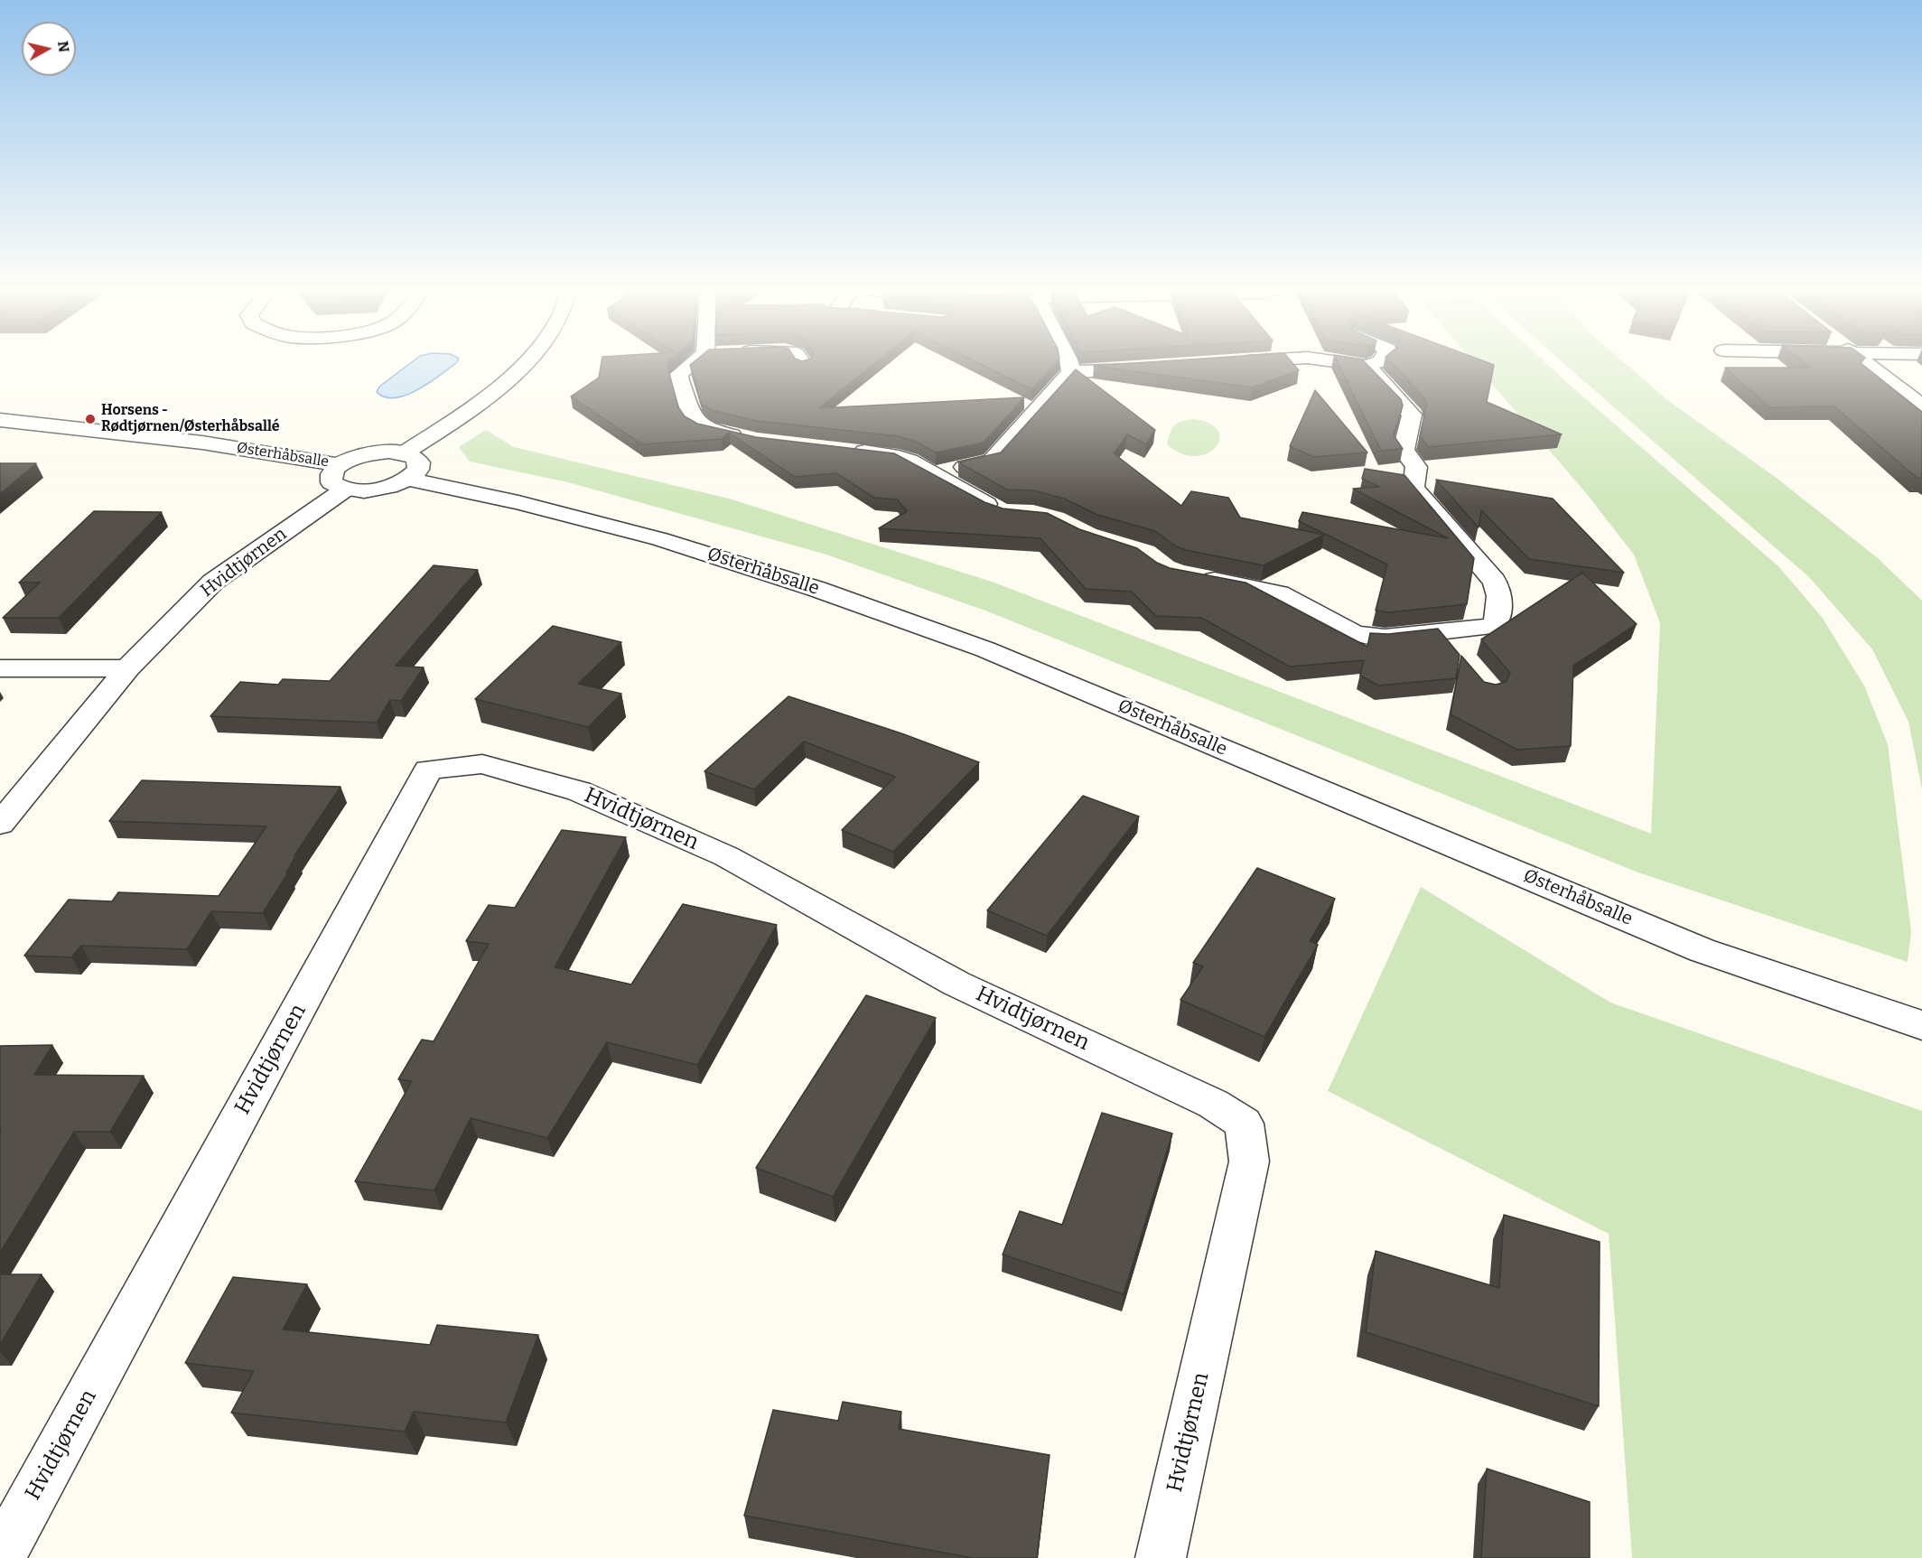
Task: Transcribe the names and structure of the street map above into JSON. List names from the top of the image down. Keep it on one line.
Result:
{"streets":{"street":["Østerhåbsalle","Hvidtjørnen"]},"crossings":[["Østerhåbsalle","Hvidtjørnen"]],"places":["Horsens - Rødtjørnen/Østerhåbsallé"],"north":"right"}
